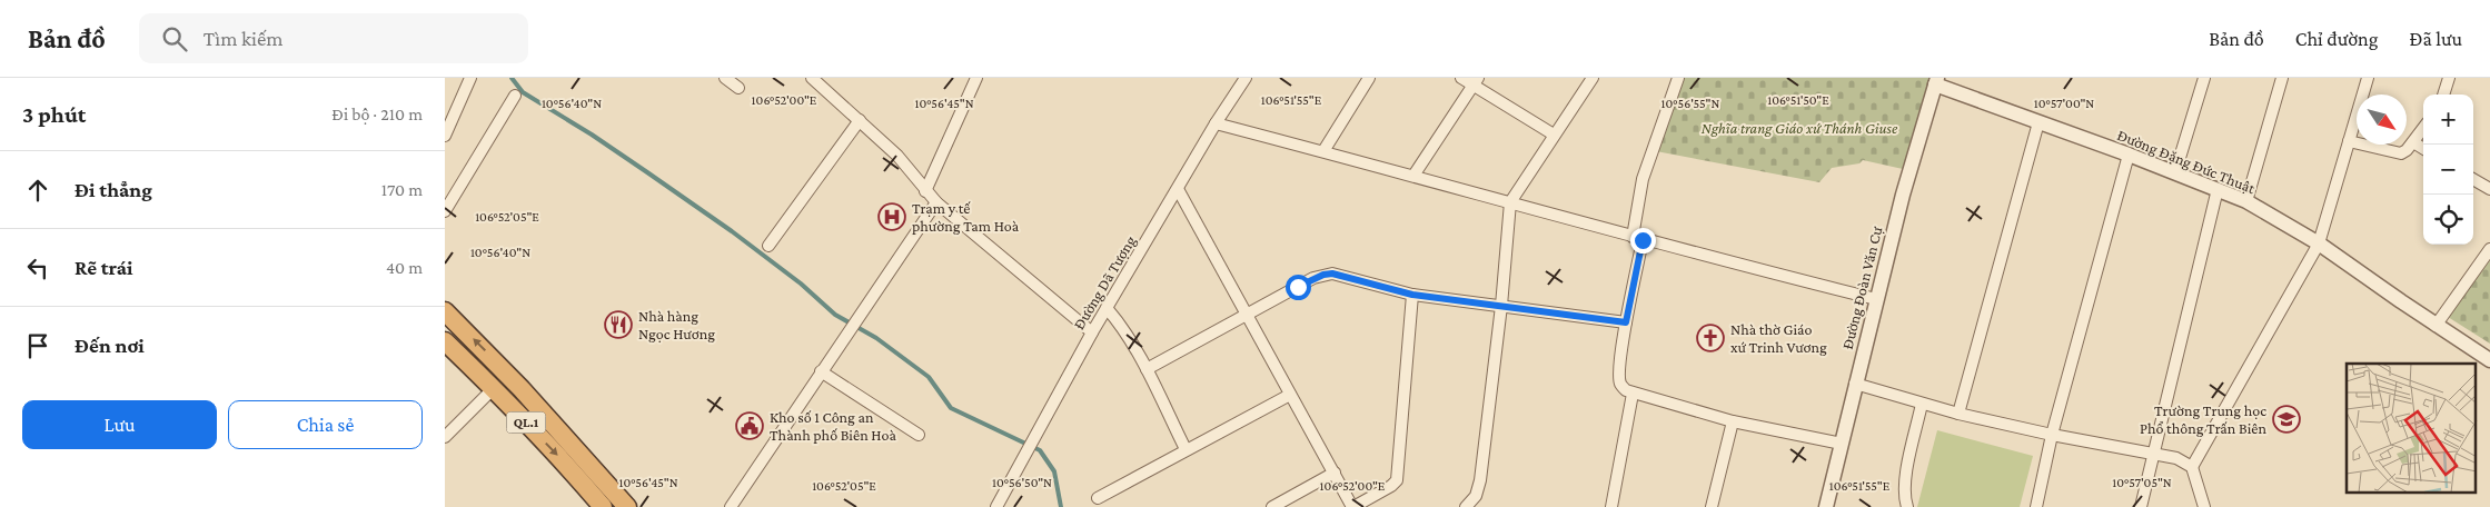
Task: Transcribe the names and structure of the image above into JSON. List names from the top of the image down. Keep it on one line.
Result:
{"streets":{"highway":["QL.1"],"street":["Đường Đặng Đức Thuật","Đường Dã Tượng","Đường Đoàn Văn Cự"]},"crossings":[["Đường Đặng Đức Thuật","Đường Đoàn Văn Cự"]],"parks":["Nghĩa trang Giáo xứ Thánh Giuse"],"places":{"hospital":["Trạm y tế phường Tam Hoà"],"restaurant":["Nhà hàng Ngọc Hương"],"church":["Nhà thờ Giáo xứ Trinh Vương"],"school or university":["Trường Trung học Phổ thông Trấn Biên"],"public building":["Kho số 1 Công an Thành phố Biên Hoà"]},"north":"bottom right","page":{"header":"Bản đồ","search":"Tìm kiếm","nav":["Bản đồ","Chỉ đường","Đã lưu"],"heading":["3 phút","Đi bộ · 210 m"],"map_buttons":["+","−"],"list":[["Đi thẳng","170 m"],["Rẽ trái","40 m"],"Đến nơi"],"buttons":["Lưu","Chia sẻ"]},"coordinates":["106°52'00\"E","106°51'55\"E","106°51'50\"E","10°56'40\"N","10°57'00\"N","10°56'45\"N","10°56'55\"N","106°52'05\"E","10°56'50\"N","10°57'05\"N"]}
